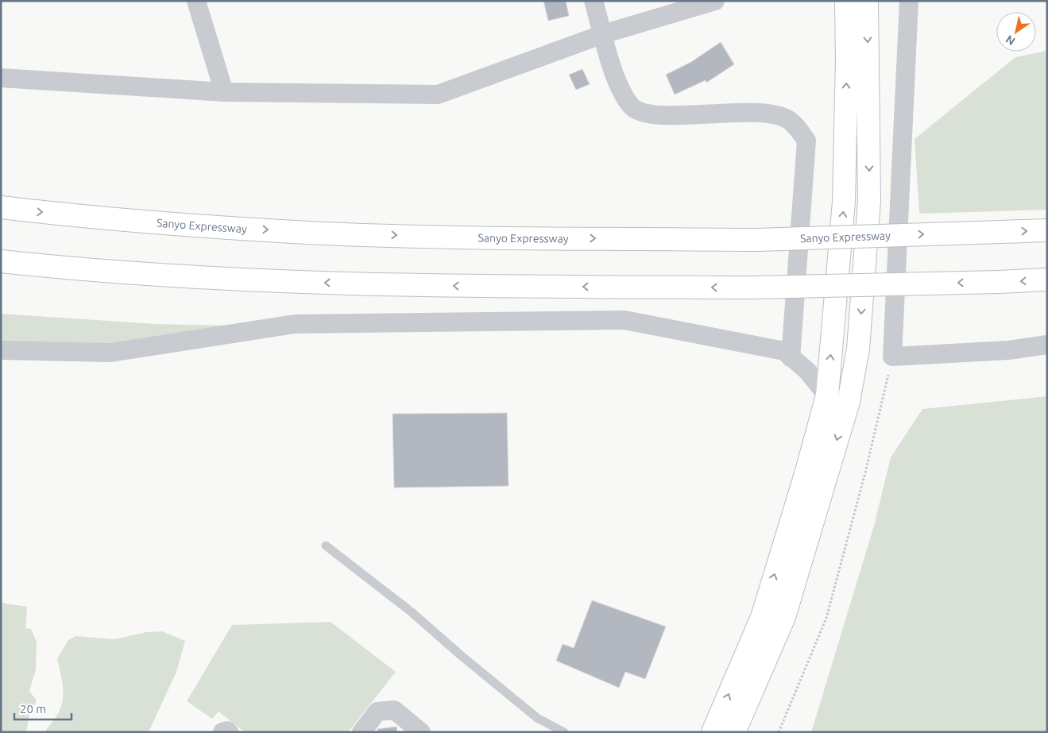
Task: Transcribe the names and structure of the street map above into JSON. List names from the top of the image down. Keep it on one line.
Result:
{"streets":{"main road":["Sanyo Expressway"]},"scale_bar":"20 m","north":"bottom left"}
